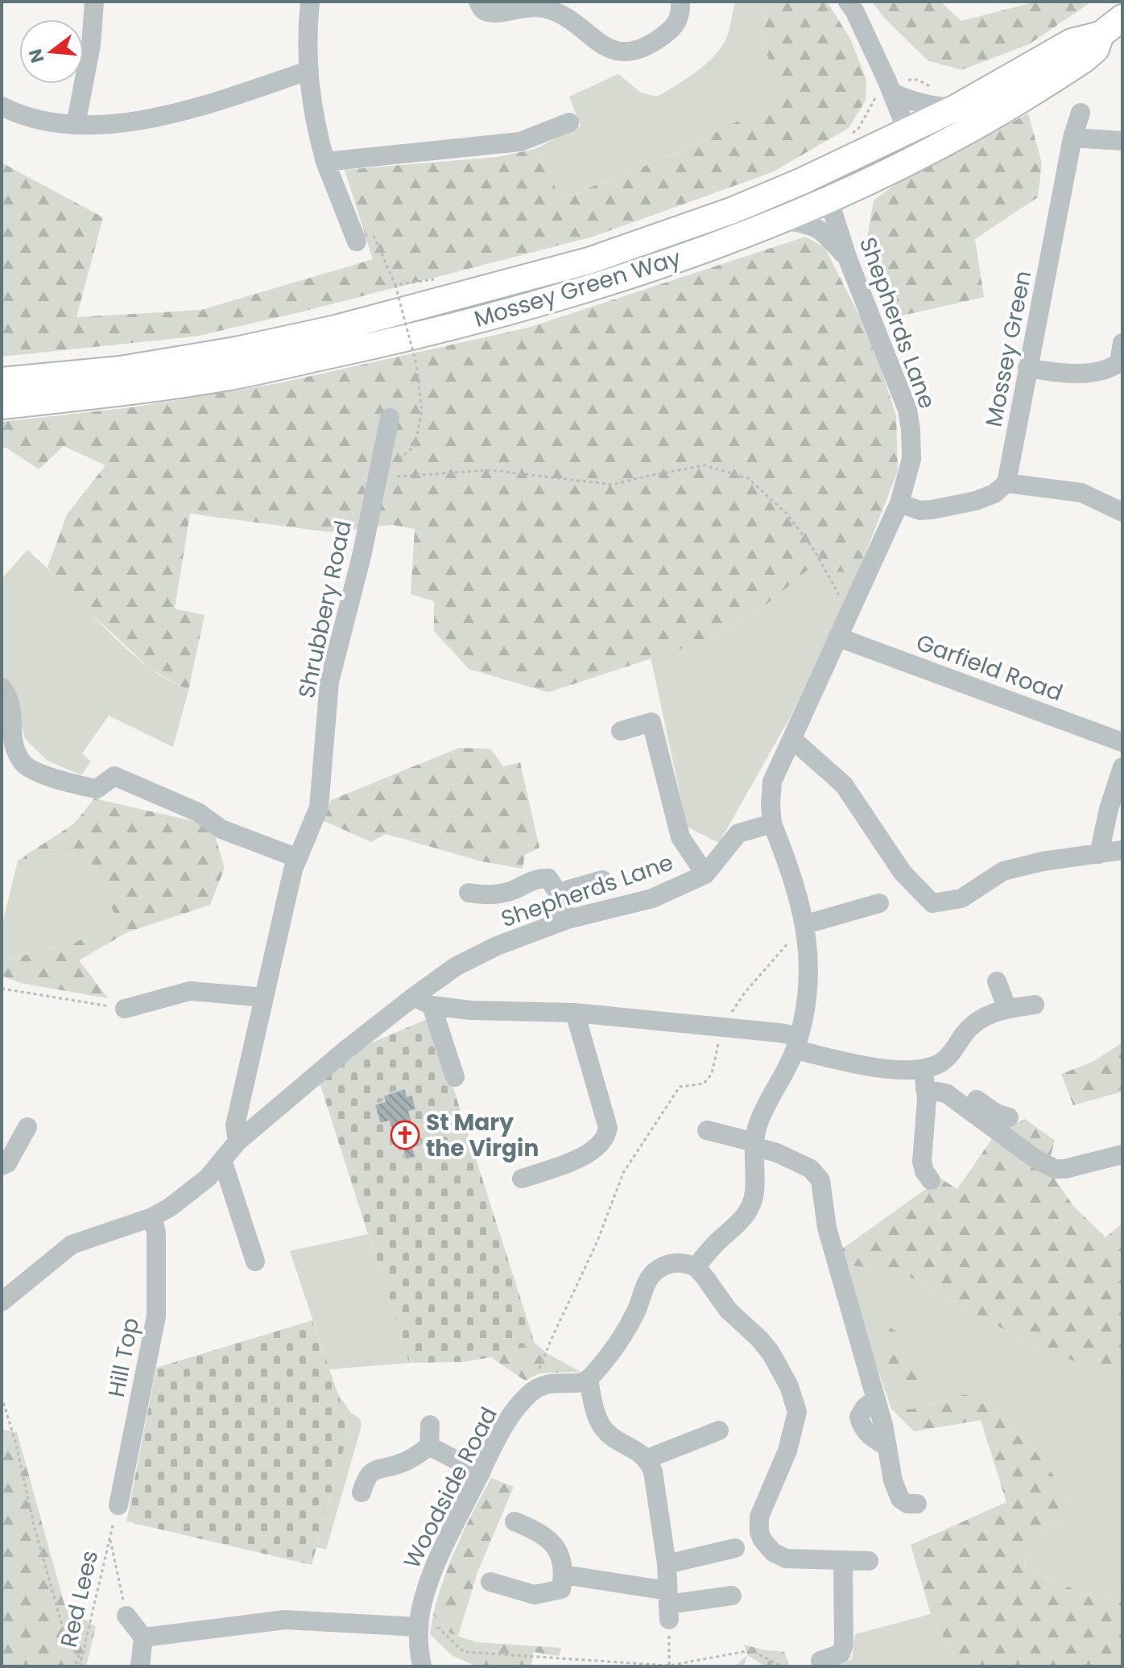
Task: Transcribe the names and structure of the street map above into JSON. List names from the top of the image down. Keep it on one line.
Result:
{"streets":{"main road":["Mossey Green Way"],"street":["Shepherds Lane","Mossey Green","Shrubbery Road","Garfield Road","Hill Top","Woodside Road"],"path":["Red Lees"]},"crossings":[["Mossey Green Way","Shepherds Lane"],["Shepherds Lane","Shrubbery Road"],["Shepherds Lane","Garfield Road"],["Shepherds Lane","Hill Top"]],"places":{"church":["St Mary the Virgin"]},"north":"left"}
